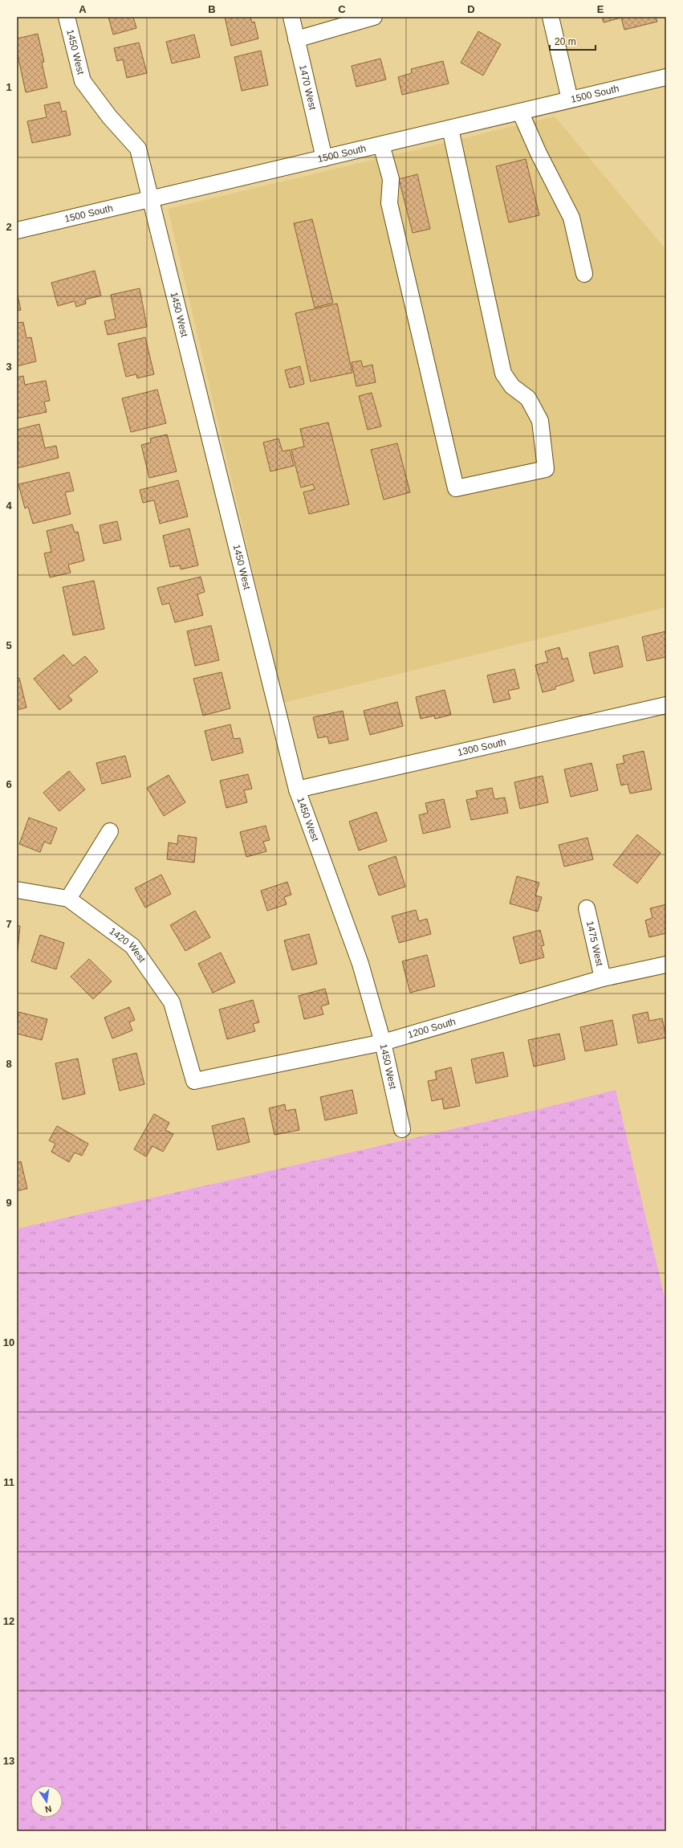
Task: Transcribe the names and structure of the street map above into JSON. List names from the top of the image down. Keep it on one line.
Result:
{"streets":{"street":["1450 West","1470 West","1500 South","1300 South","1475 West","1420 West","1200 South"]},"crossings":[["1450 West","1500 South"],["1450 West","1300 South"],["1450 West","1200 South"],["1470 West","1500 South"],["1475 West","1200 South"],["1420 West","1200 South"]],"scale_bar":"20 m","north":"bottom","grid":{"columns":["A","B","C","D","E"],"rows":["1","2","3","4","5","6","7","8","9","10","11","12","13"]}}
